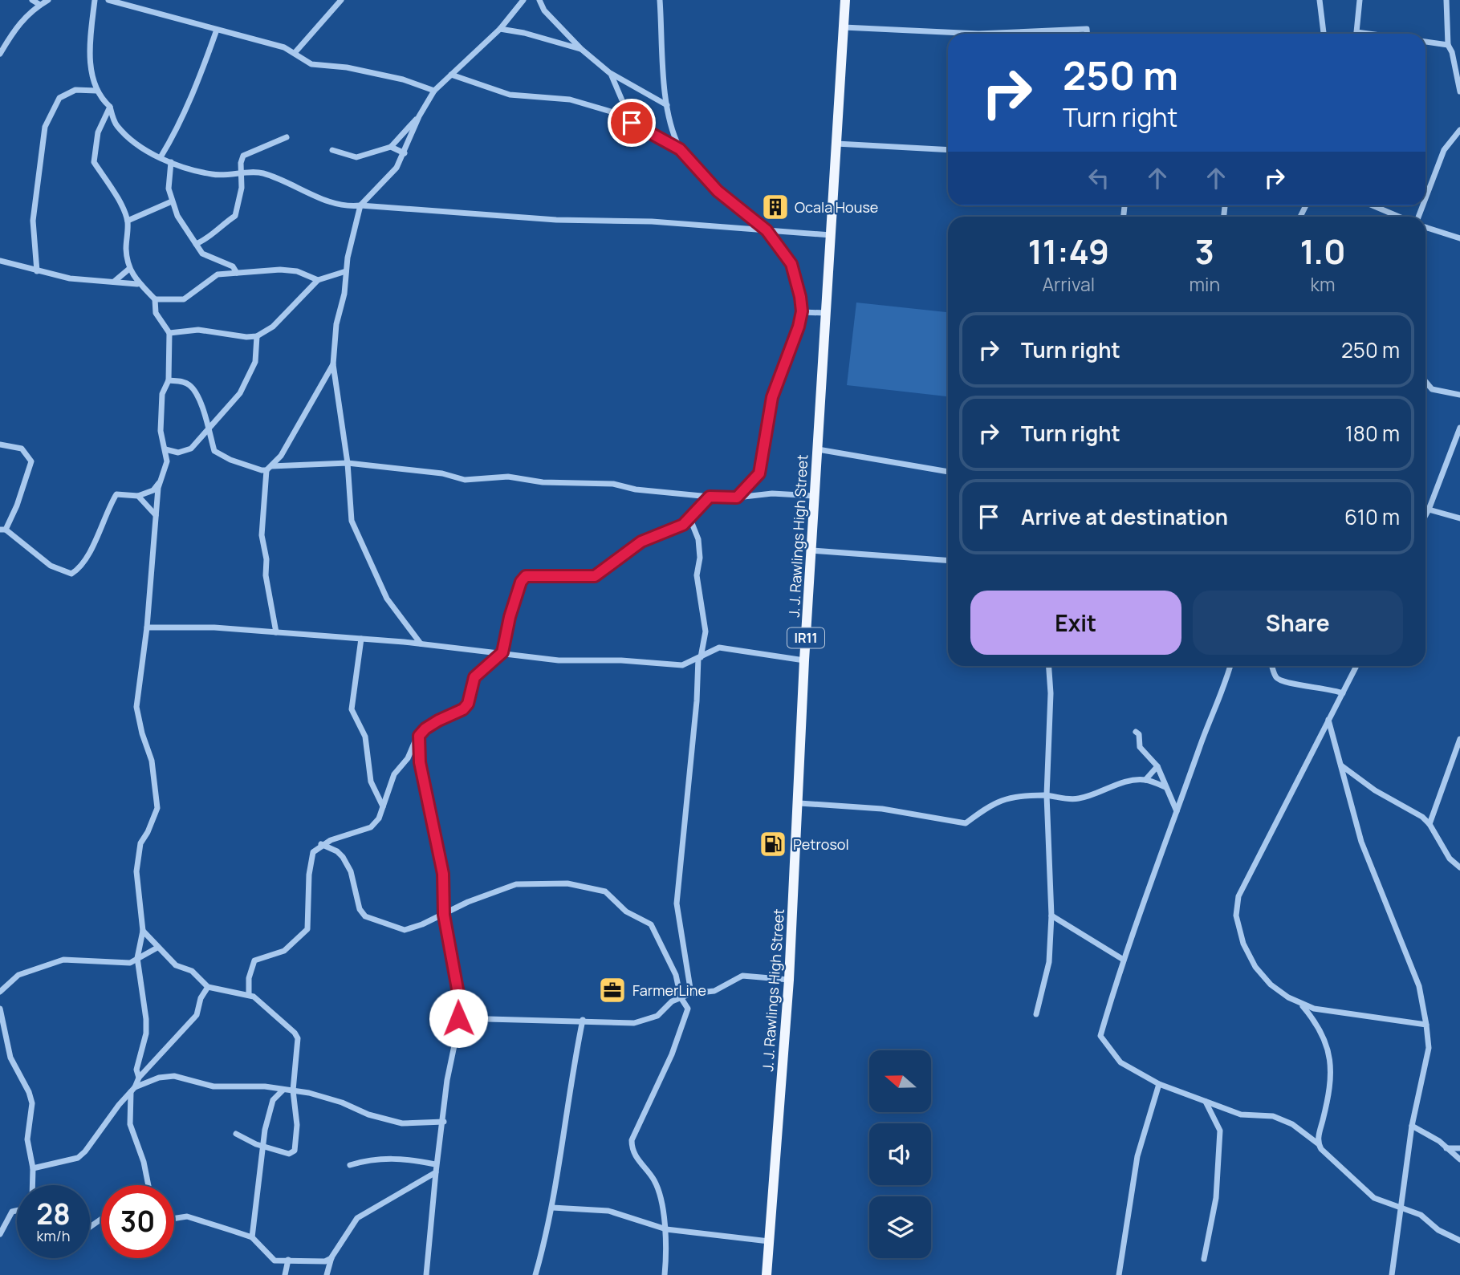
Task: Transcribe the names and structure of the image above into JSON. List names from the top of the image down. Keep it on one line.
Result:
{"streets":{"main road":["J. J. Rawlings High Street","IR11"]},"places":{"building":["Ocala House"],"fuel station":["Petrosol"],"office":["FarmerLine"]},"north":"left","page":{"turn":["250 m","Turn right"],"eta":["11:49","Arrival","3","min","1.0","km"],"list":[{"name":"Turn right","value":"250 m"},{"name":"Turn right","value":"180 m"},{"name":"Arrive at destination","value":"610 m"}],"buttons":["Exit","Share"],"speed":"28 km/h","limit":"30"}}
